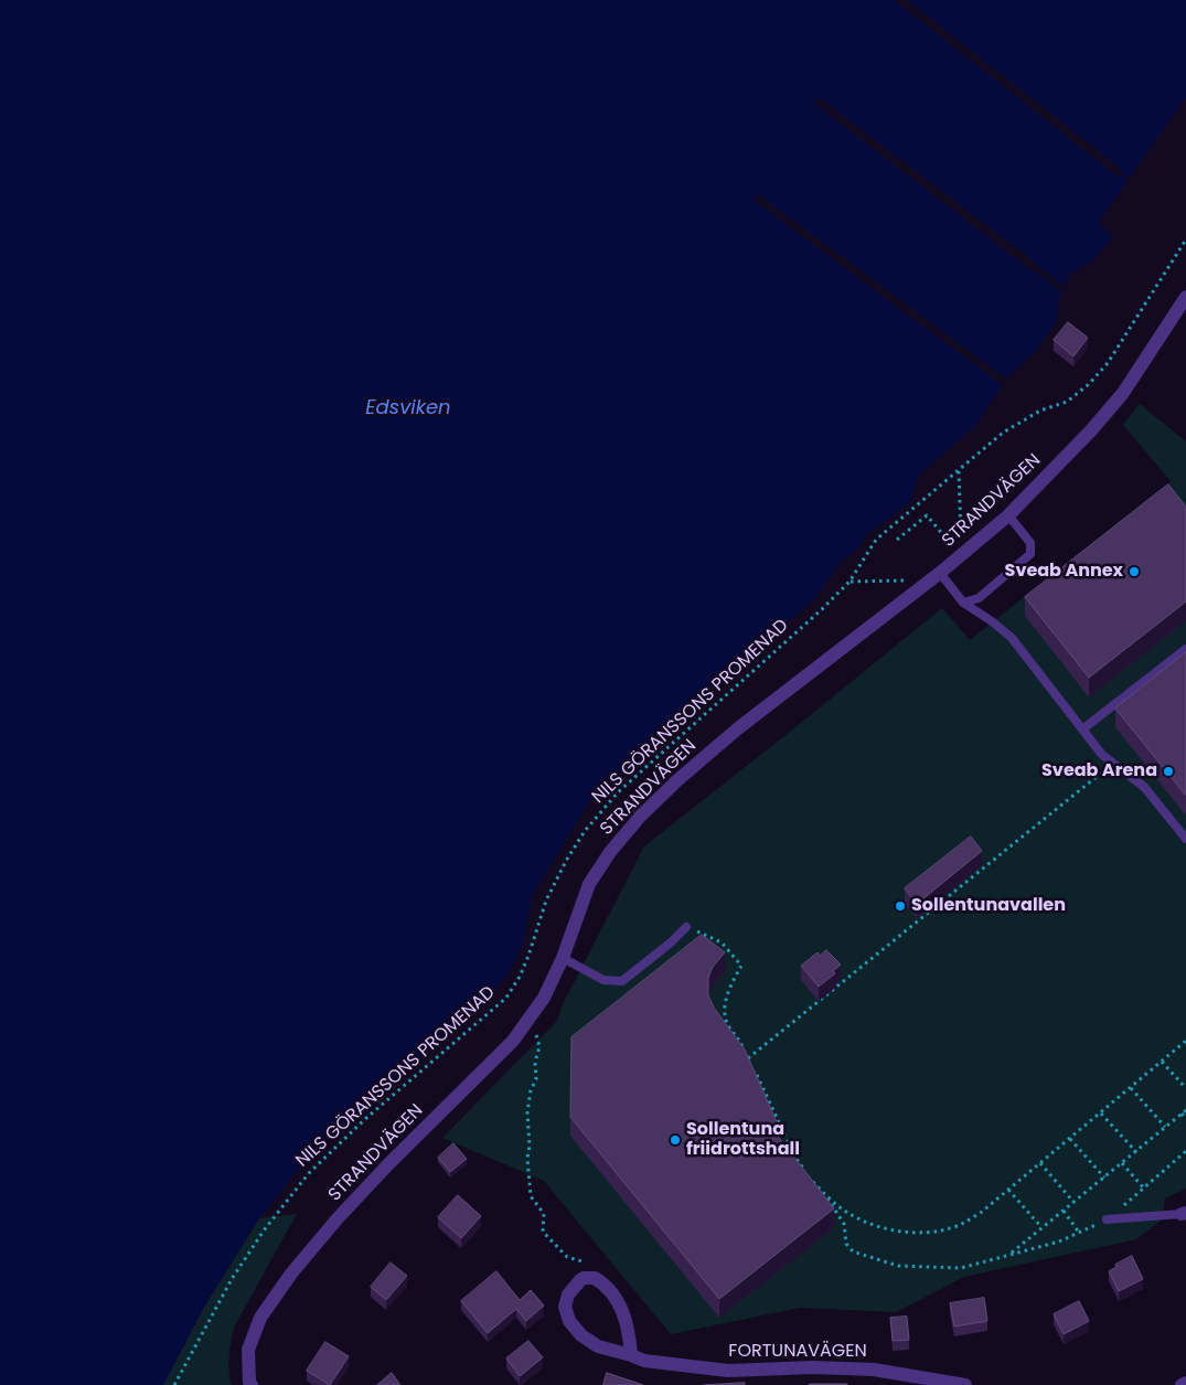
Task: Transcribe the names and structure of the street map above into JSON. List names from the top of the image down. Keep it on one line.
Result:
{"streets":{"street":["STRANDVÄGEN","FORTUNAVÄGEN"],"path":["NILS GÖRANSSONS PROMENAD"]},"water":["Edsviken"],"places":["Sveab Annex","Sveab Arena","Sollentunavallen","Sollentuna friidrottshall"]}
